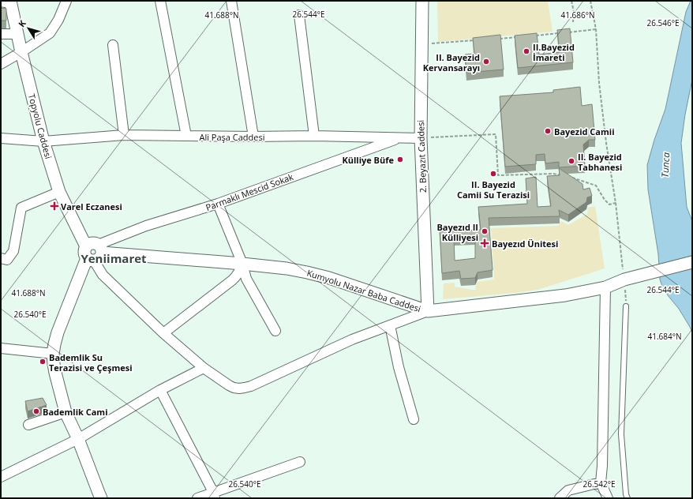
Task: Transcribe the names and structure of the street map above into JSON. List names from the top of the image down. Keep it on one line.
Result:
{"streets":{"street":["Topyolu Caddesi","Ali Paşa Caddesi","2. Beyazıt Caddesi","Parmaklı Mescid Sokak","Kumyolu Nazar Baba Caddesi"]},"crossings":[["Topyolu Caddesi","Ali Paşa Caddesi"],["Topyolu Caddesi","Parmaklı Mescid Sokak"],["Topyolu Caddesi","Kumyolu Nazar Baba Caddesi"],["Ali Paşa Caddesi","2. Beyazıt Caddesi"],["Ali Paşa Caddesi","Parmaklı Mescid Sokak"],["2. Beyazıt Caddesi","Kumyolu Nazar Baba Caddesi"],["Parmaklı Mescid Sokak","Kumyolu Nazar Baba Caddesi"]],"districts":["Yeniimaret"],"water":["Tunca"],"places":{"other":["II.Bayezid İmareti","II. Bayezid Kervansarayı","Bayezid Camii","Külliye Büfe","II. Bayezid Tabhanesi","II. Bayezid Camii Su Terazisi","Bayezıd II Külliyesi","Bademlik Su Terazisi ve Çeşmesi","Bademlik Cami"],"health":["Varel Eczanesi","Bayezıd Ünitesi"]},"north":"top left","coordinates":["26.544°E","41.686°N","41.688°N","26.546°E","26.540°E","41.684°N","26.542°E"]}
